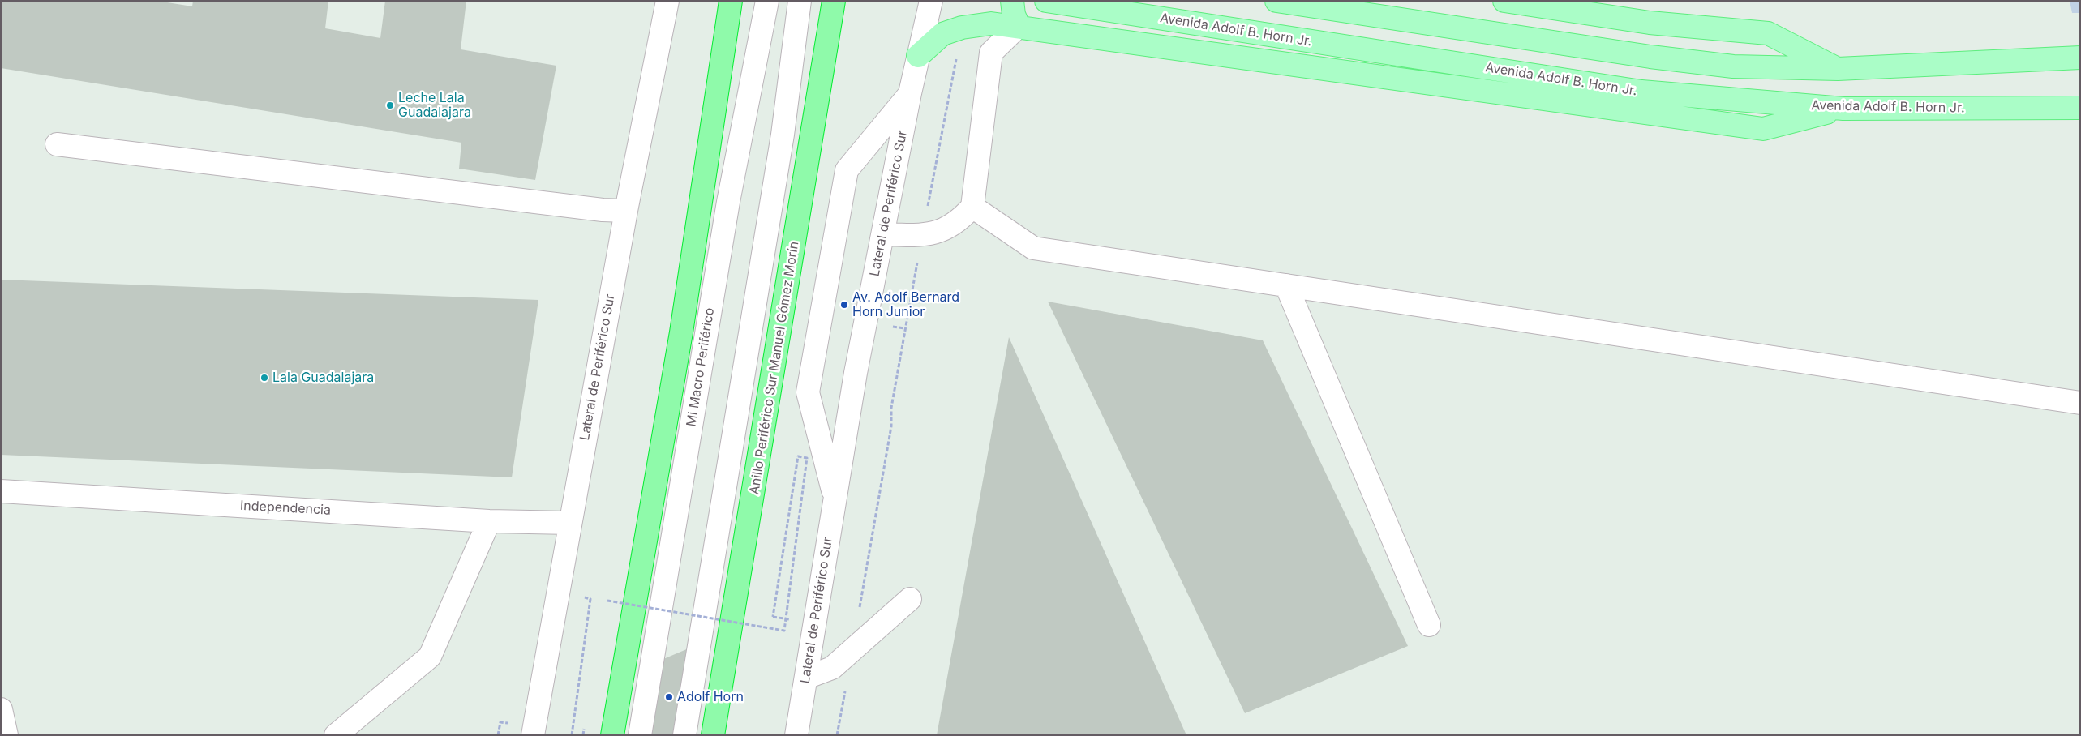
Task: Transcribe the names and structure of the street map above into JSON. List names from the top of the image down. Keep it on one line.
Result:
{"streets":{"highway":["Anillo Periférico Sur Manuel Gómez Morín"],"main road":["Avenida Adolf B. Horn Jr."],"street":["Lateral de Periférico Sur","Mi Macro Periférico","Independencia"]},"crossings":[["Lateral de Periférico Sur","Independencia"]],"places":["Leche Lala Guadalajara","Av. Adolf Bernard Horn Junior","Lala Guadalajara","Adolf Horn"]}
